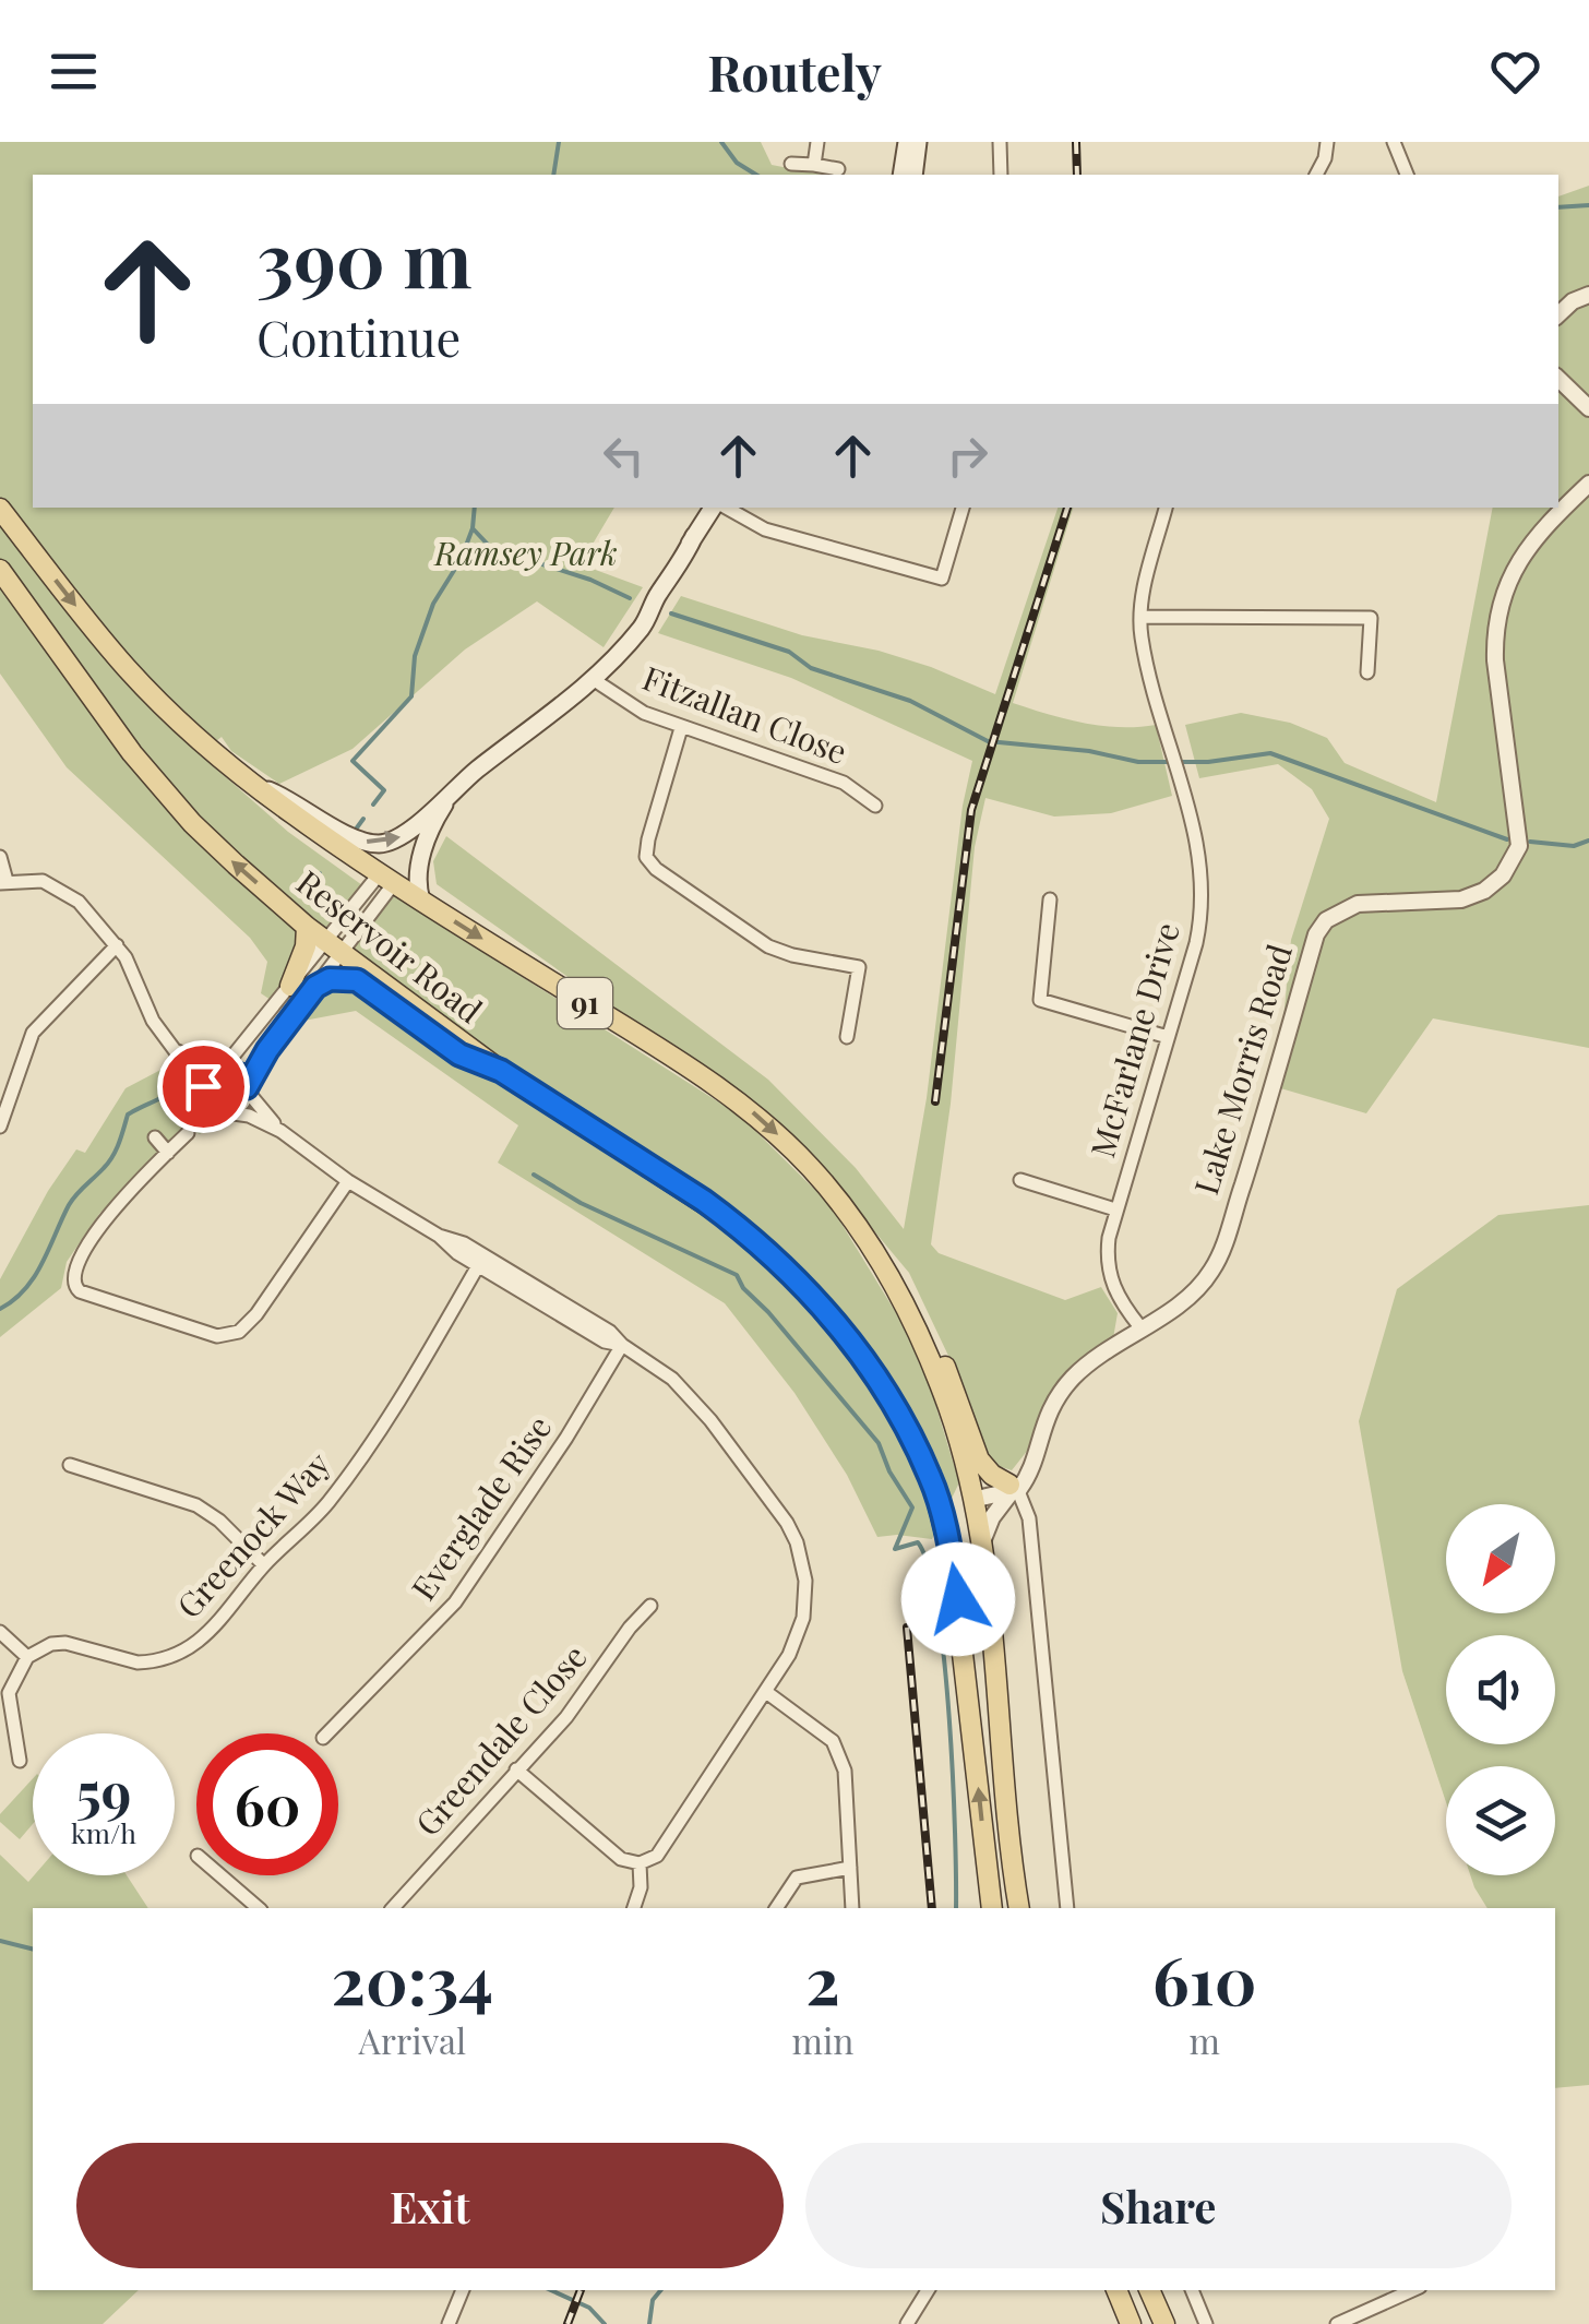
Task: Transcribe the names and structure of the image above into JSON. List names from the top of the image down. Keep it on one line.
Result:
{"streets":{"main road":["Reservoir Road","91"],"street":["Fitzallan Close","McFarlane Drive","Lake Morris Road","Everglade Rise","Greenock Way","Greendale Close"]},"crossings":[["McFarlane Drive","Lake Morris Road"]],"parks":["Ramsey Park"],"north":"bottom left","page":{"header":"Routely","turn":["390 m","Continue"],"speed":"59 km/h","limit":"60","eta":["20:34","Arrival","2","min","610","m"],"buttons":["Exit","Share"]}}
